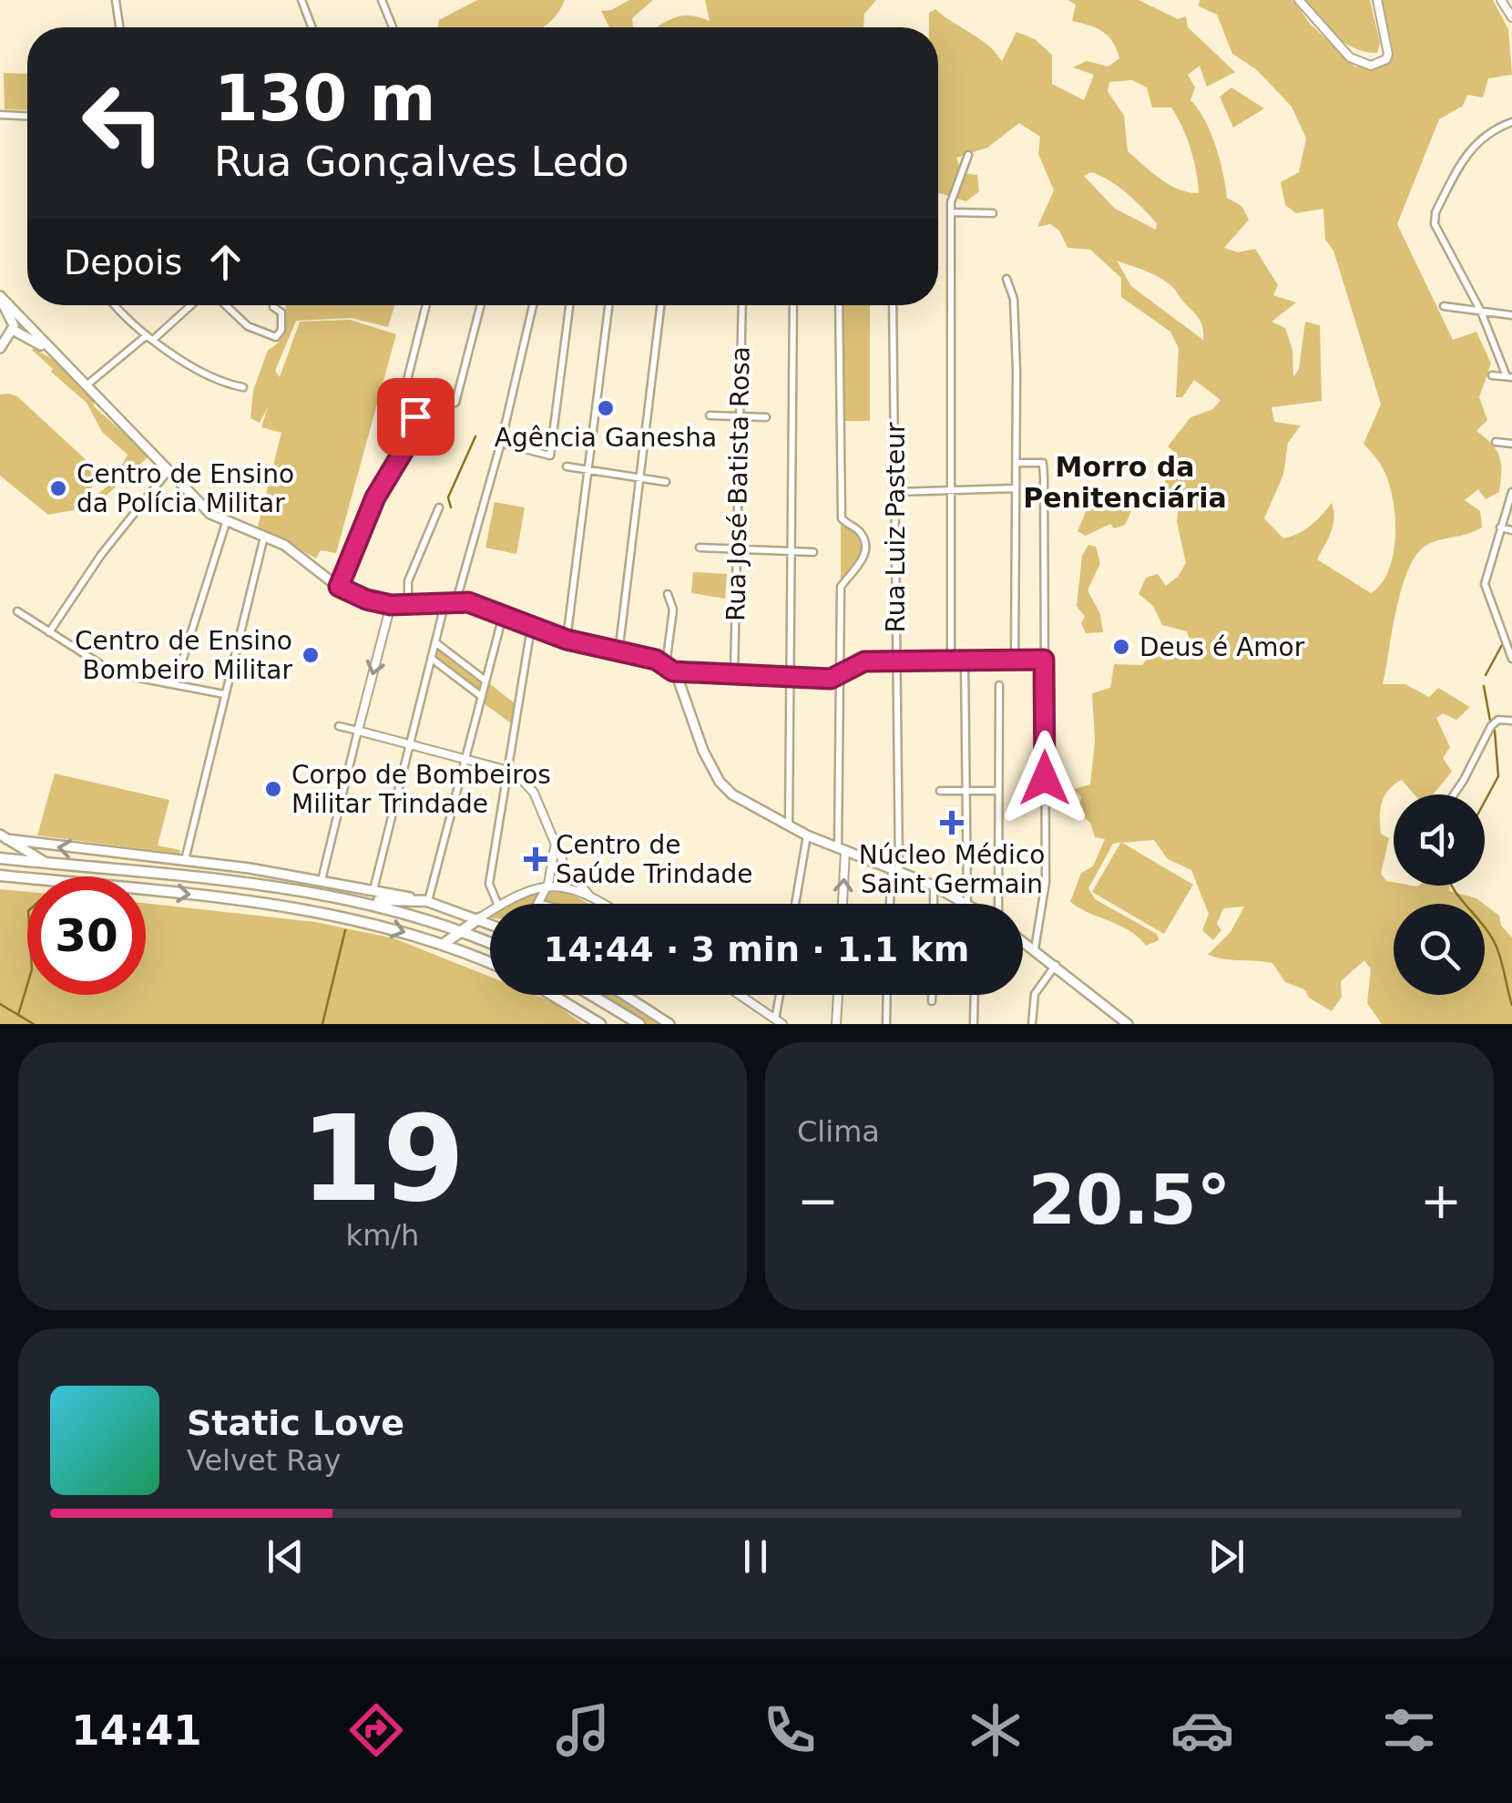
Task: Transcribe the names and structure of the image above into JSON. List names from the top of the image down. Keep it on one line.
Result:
{"streets":{"street":["Rua José Batista Rosa","Rua Luiz Pasteur"]},"districts":["Morro da Penitenciária"],"places":{"other":["Agência Ganesha","Centro de Ensino da Polícia Militar","Deus é Amor","Centro de Ensino Bombeiro Militar","Corpo de Bombeiros Militar Trindade"],"health":["Núcleo Médico Saint Germain","Centro de Saúde Trindade"]},"page":{"turn":["130 m","Rua Gonçalves Ledo"],"then":"Depois","limit":"30","trip":"14:44 · 3 min · 1.1 km","tile":[["19","km/h"],"Clima"],"heat":["−","20.5°","+"],"song":["Static Love","Velvet Ray"],"tabs":"14:41"}}
